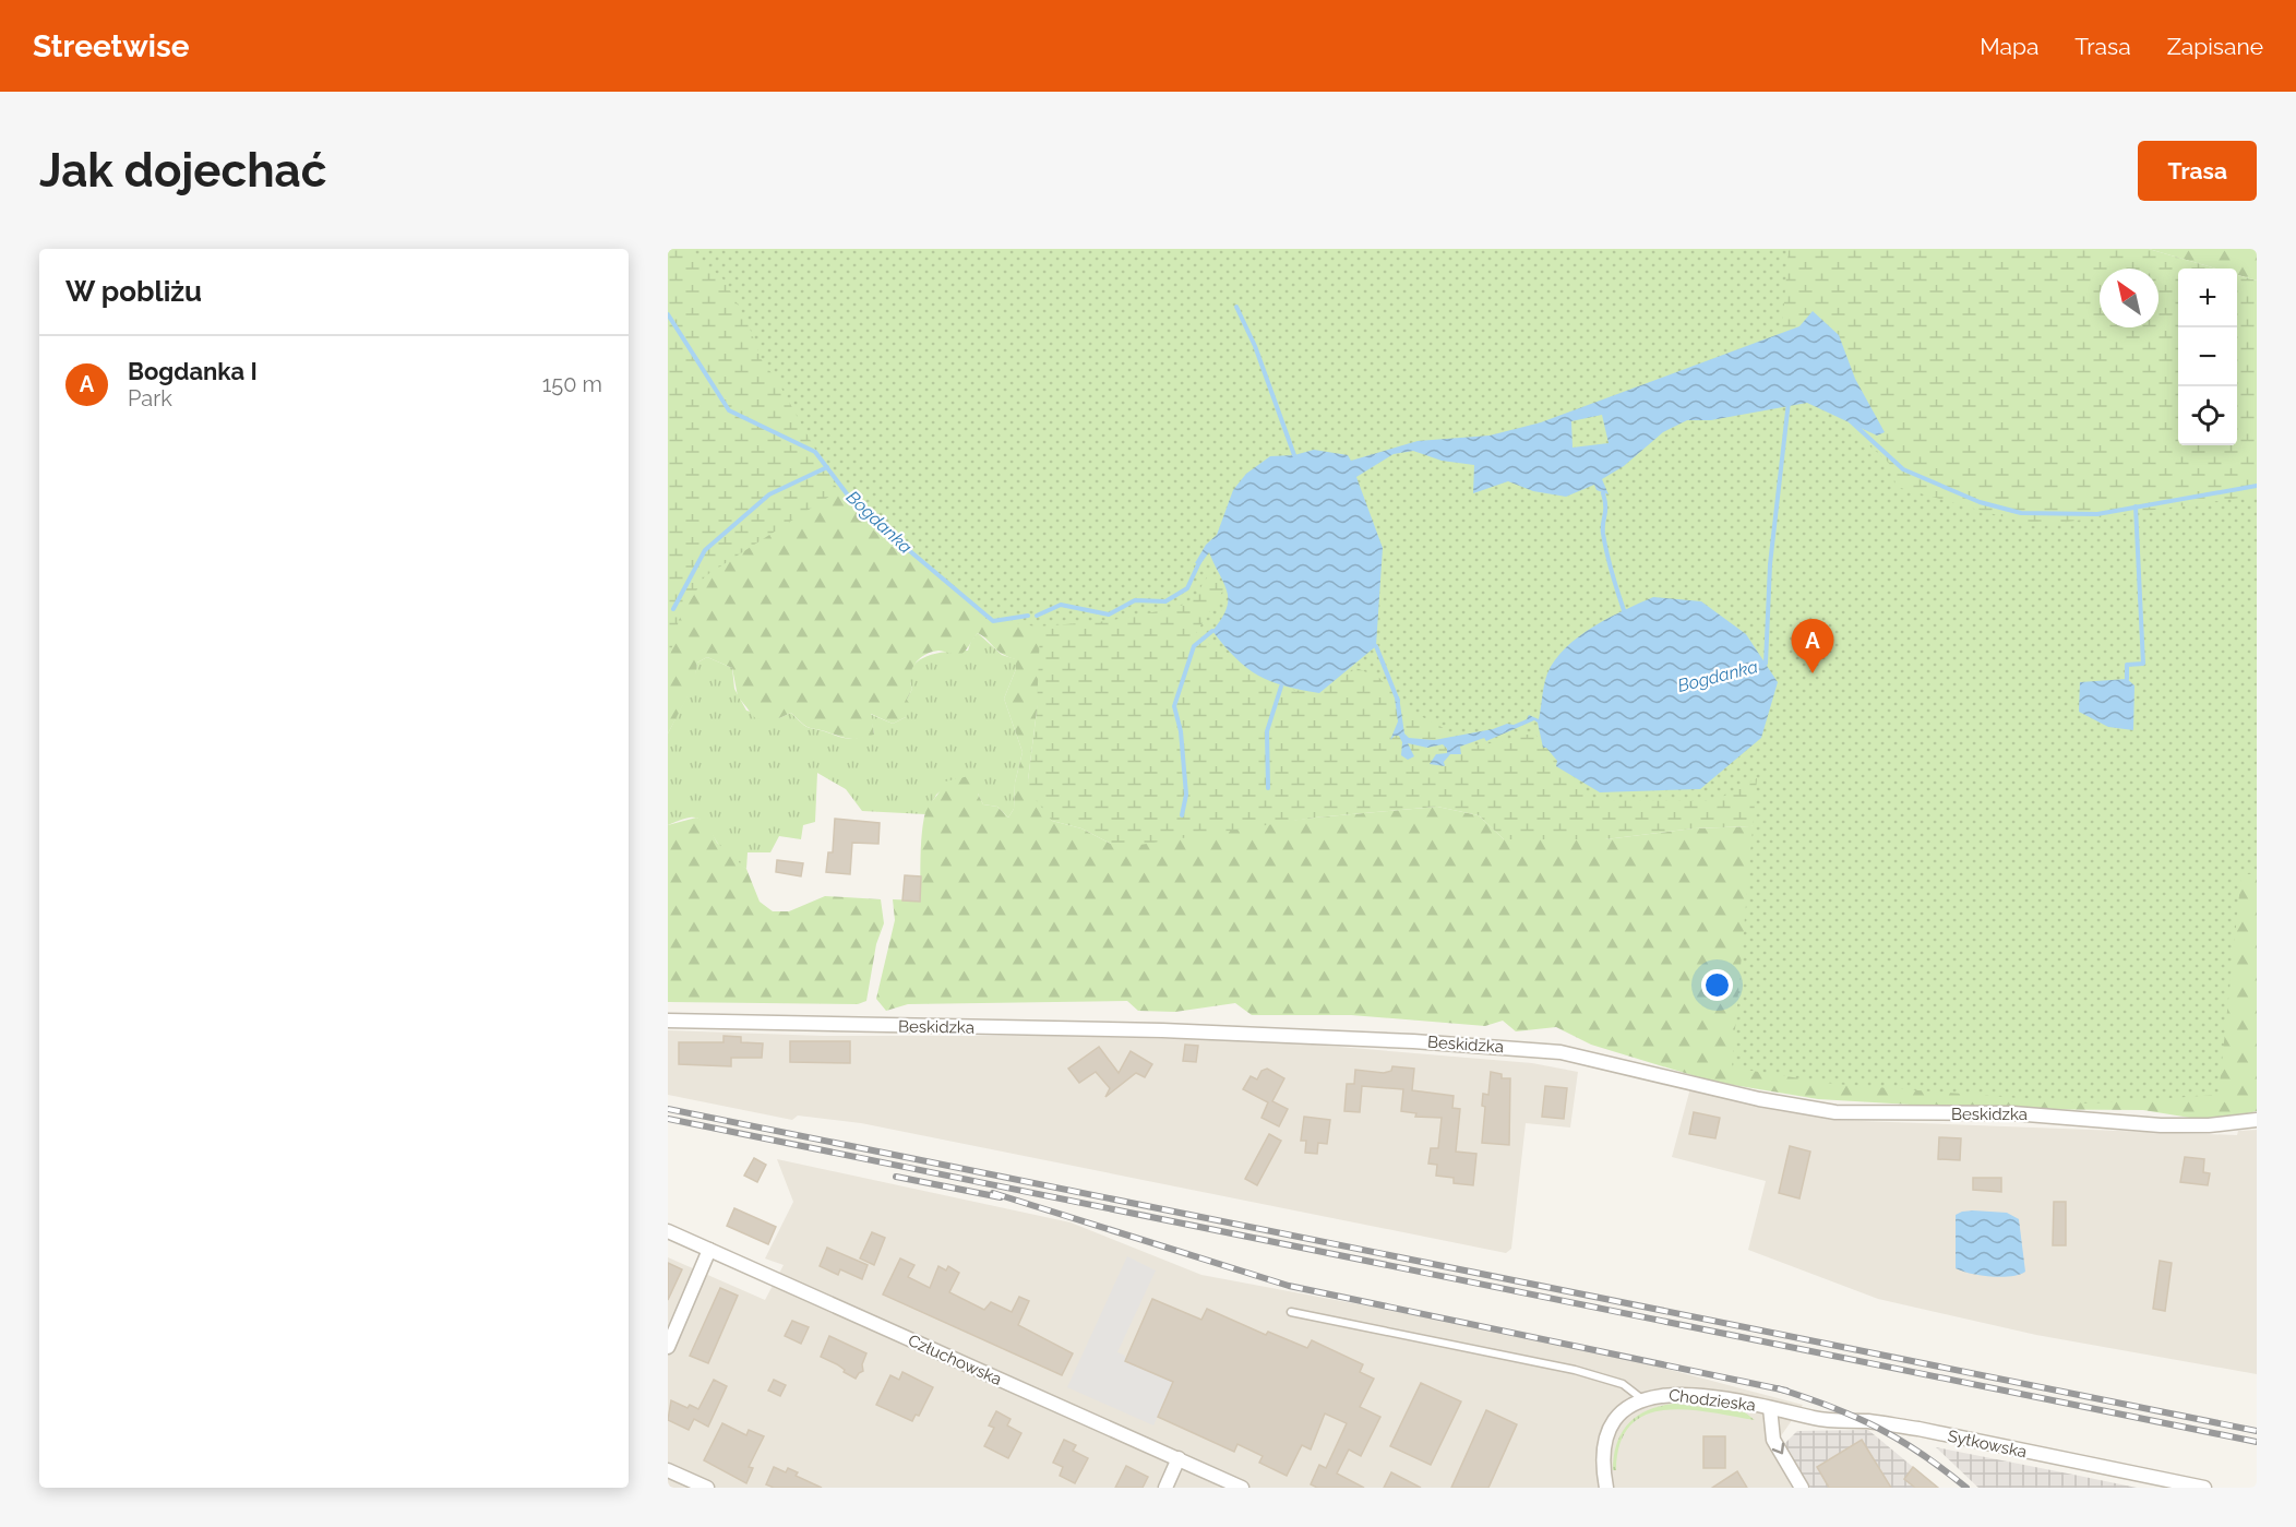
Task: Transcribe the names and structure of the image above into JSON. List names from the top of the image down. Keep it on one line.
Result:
{"streets":{"street":["Beskidzka","Człuchowska","Chodzieska","Sytkowska"]},"crossings":[["Chodzieska","Sytkowska"]],"water":["Bogdanka"],"north":"top left","page":{"header":"Streetwise","nav":["Mapa","Trasa","Zapisane"],"buttons":"Trasa","title":"Jak dojechać","heading":"W pobliżu","map_buttons":["+","−"],"list":[{"mark":"A","name":"Bogdanka I","note":"Park","value":"150 m"}],"pins":"A"}}
